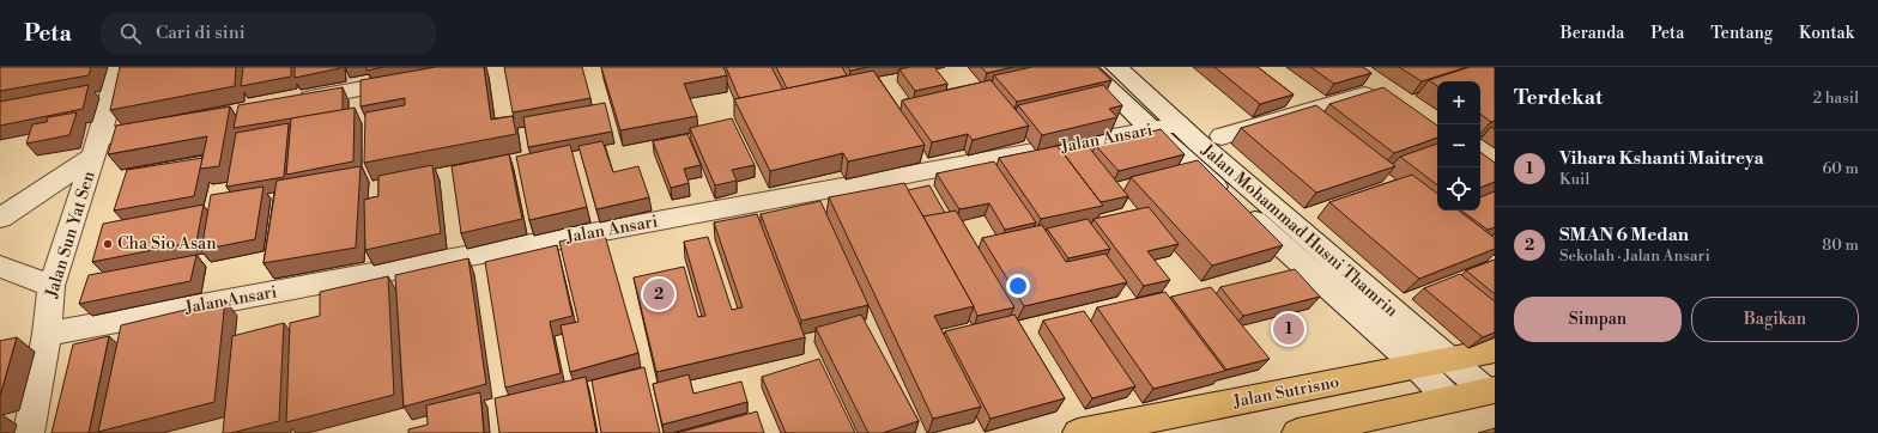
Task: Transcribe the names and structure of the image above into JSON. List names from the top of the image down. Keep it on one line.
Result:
{"streets":{"main road":["Jalan Sutrisno"],"street":["Jalan Ansari","Jalan Mohammad Husni Thamrin","Jalan Sun Yat Sen"]},"crossings":[["Jalan Ansari","Jalan Mohammad Husni Thamrin"],["Jalan Ansari","Jalan Sun Yat Sen"],["Jalan Mohammad Husni Thamrin","Jalan Sutrisno"]],"places":["Cha Sio Asan"],"page":{"header":"Peta","search":"Cari di sini","nav":["Beranda","Peta","Tentang","Kontak"],"heading":["Terdekat","2 hasil"],"map_buttons":["+","−"],"list":[{"mark":"1","name":"Vihara Kshanti Maitreya","note":"Kuil","value":"60 m"},{"mark":"2","name":"SMAN 6 Medan","note":"Sekolah · Jalan Ansari","value":"80 m"}],"pins":["2","1"],"buttons":["Simpan","Bagikan"]}}
